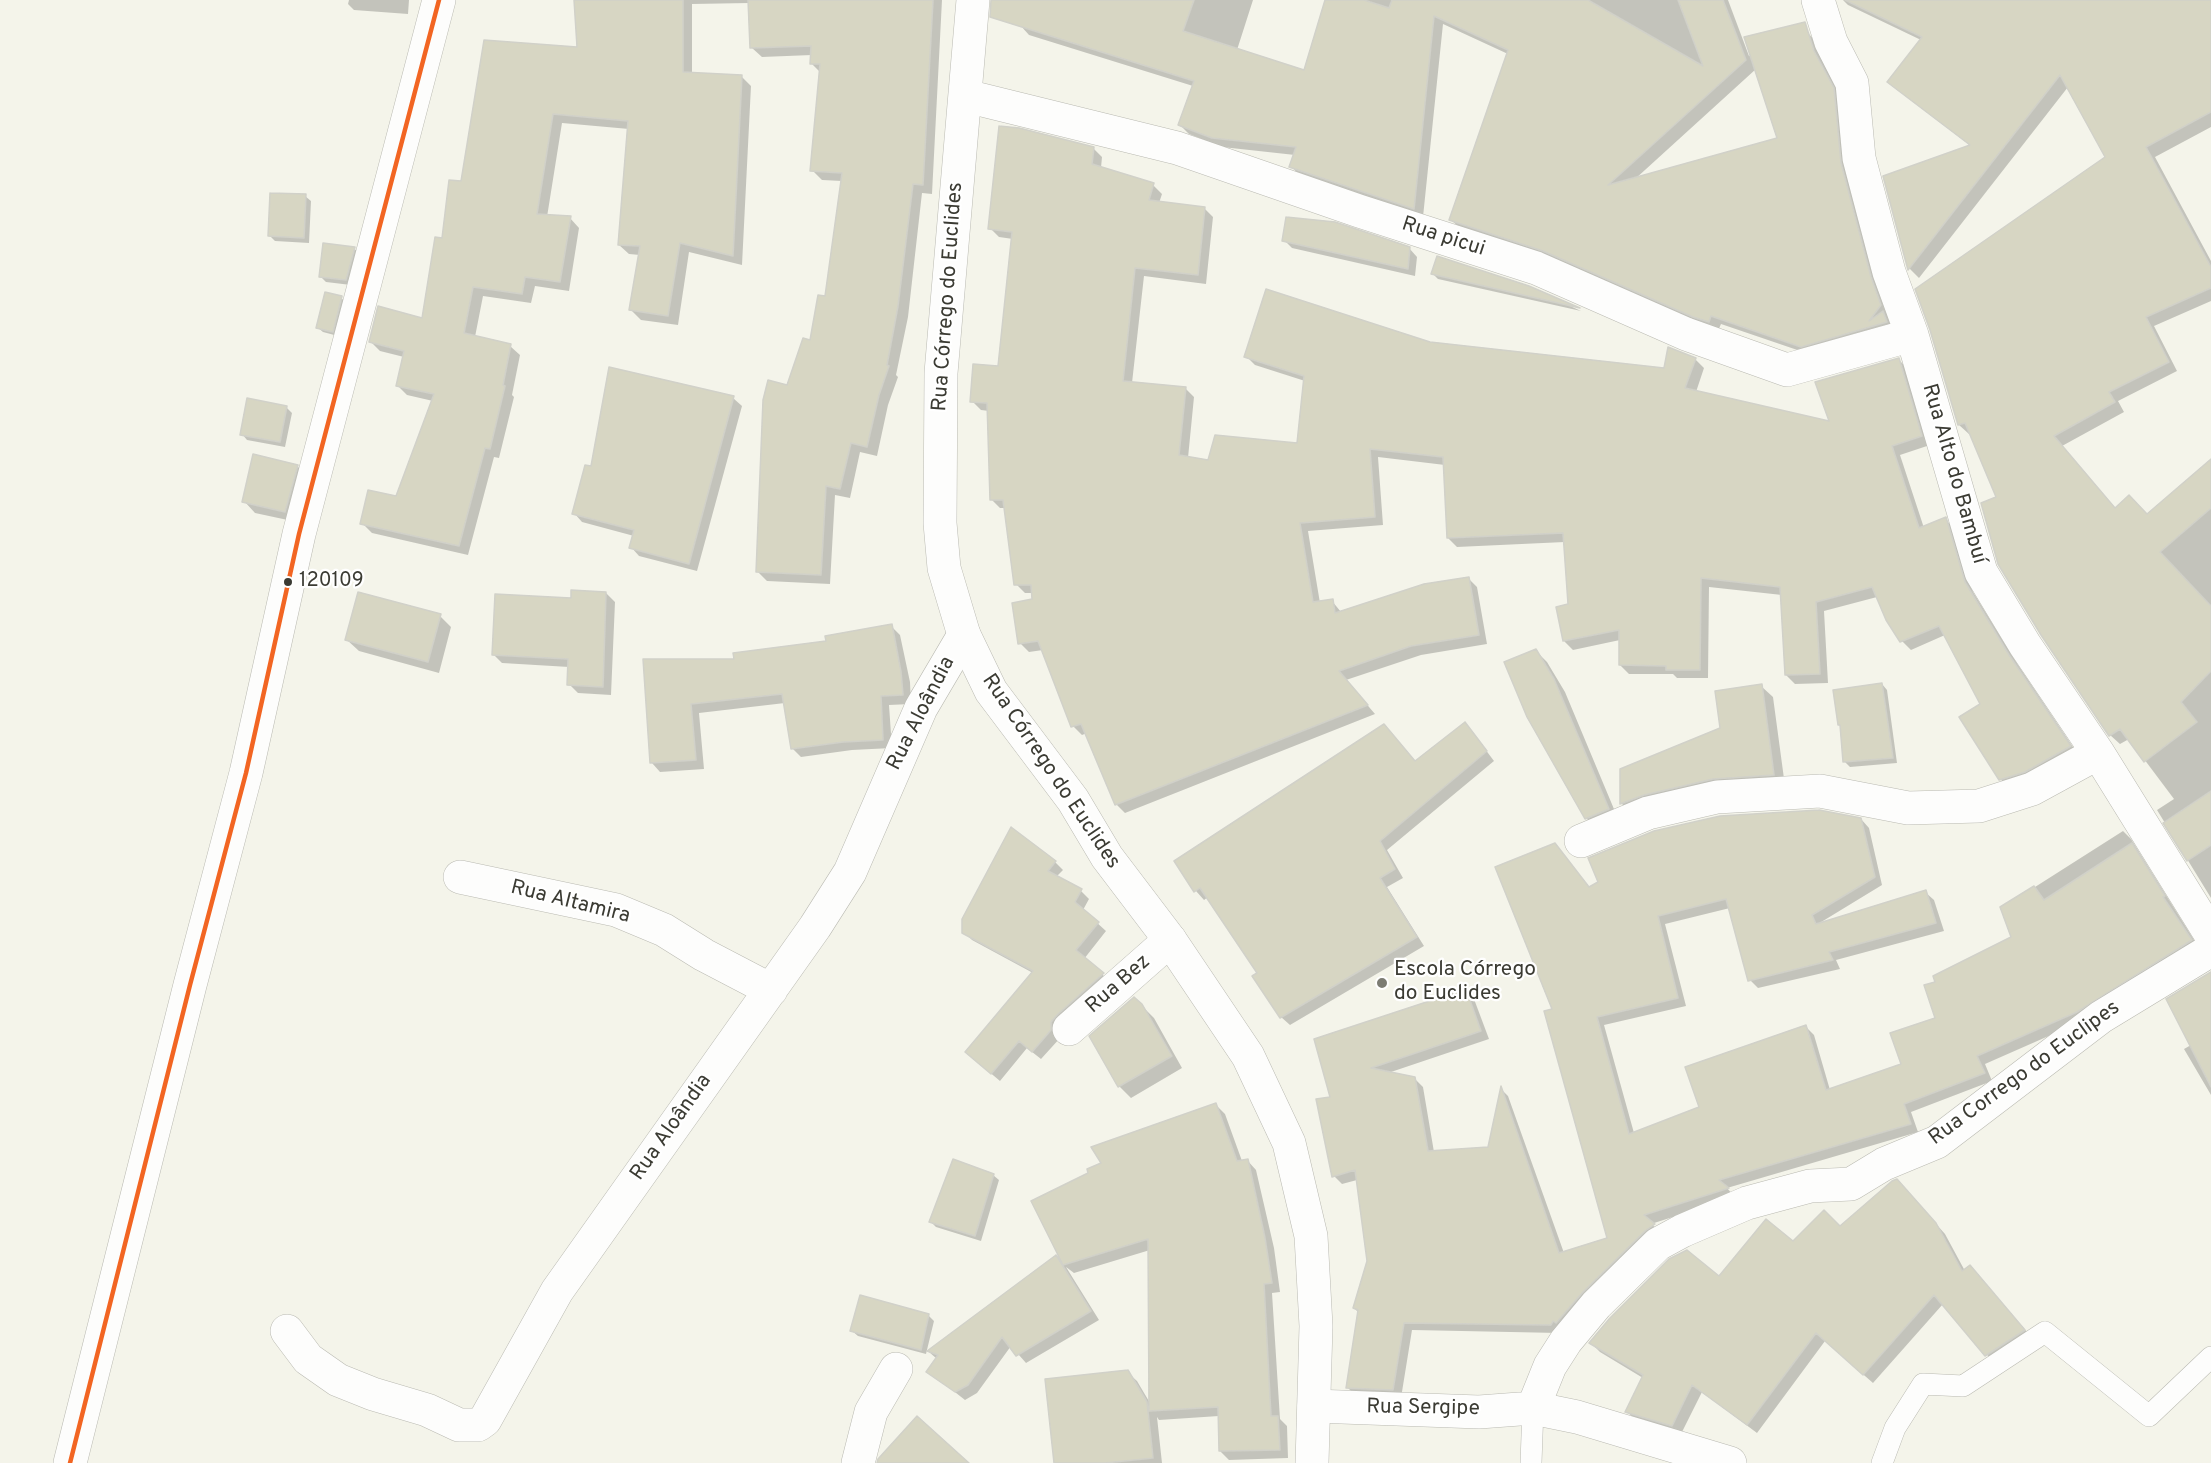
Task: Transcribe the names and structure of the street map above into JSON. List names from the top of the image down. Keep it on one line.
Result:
{"streets":{"street":["Rua picui","Rua Córrego do Euclides","Rua Alto do Bambuí","Rua Aloândia","Rua Altamira","Rua Bez","Rua Corrego do Euclipes","Rua Sergipe"]},"crossings":[["Rua picui","Rua Córrego do Euclides"],["Rua picui","Rua Alto do Bambuí"],["Rua Córrego do Euclides","Rua Aloândia"],["Rua Córrego do Euclides","Rua Bez"],["Rua Córrego do Euclides","Rua Sergipe"],["Rua Aloândia","Rua Altamira"],["Rua Corrego do Euclipes","Rua Sergipe"]],"places":["120109","Escola Córrego do Euclides"]}
